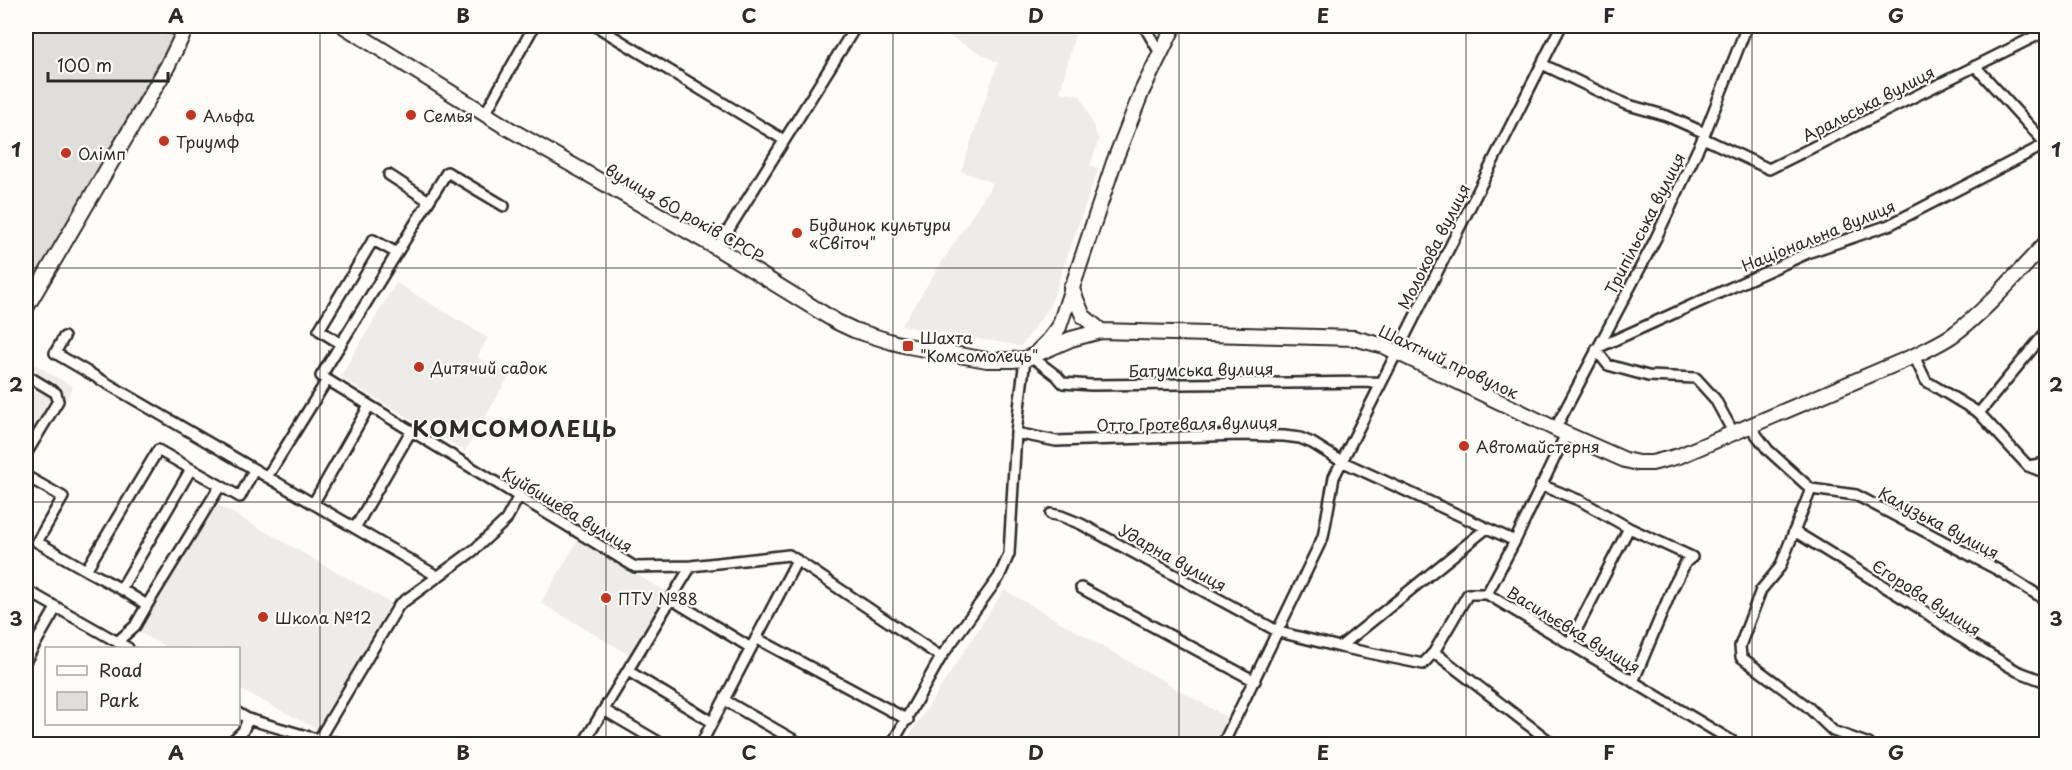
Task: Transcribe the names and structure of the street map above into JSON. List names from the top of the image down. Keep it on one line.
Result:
{"streets":{"street":["Аральська вулиця","вулиця 60 років СРСР","Трипільська вулиця","Національна вулиця","Молокова вулиця","Шахтний провулок","Батумська вулиця","Отто Гротеваля вулиця","Куйбишева вулиця","Калузька вулиця","Ударна вулиця","Єгорова вулиця","Васильєвка вулиця"]},"crossings":[["Аральська вулиця","Трипільська вулиця"],["вулиця 60 років СРСР","Шахтний провулок"],["вулиця 60 років СРСР","Батумська вулиця"],["Трипільська вулиця","Національна вулиця"],["Трипільська вулиця","Шахтний провулок"],["Трипільська вулиця","Васильєвка вулиця"],["Молокова вулиця","Шахтний провулок"],["Молокова вулиця","Батумська вулиця"],["Молокова вулиця","Отто Гротеваля вулиця"],["Молокова вулиця","Ударна вулиця"],["Шахтний провулок","Батумська вулиця"],["Шахтний провулок","Васильєвка вулиця"],["Отто Гротеваля вулиця","Васильєвка вулиця"]],"districts":["КОМСОМОЛЕЦЬ"],"places":{"other":["Альфа","Семья","Триумф","Олімп","Будинок культури «Світоч\"","Дитячий садок","Автомайстерня","ПТУ №88","Школа №12"],"transit":["Шахта \"Комсомолець\""]},"legend":["Road","Park"],"scale_bar":"100 m","grid":{"columns":["A","B","C","D","E","F","G"],"rows":["1","2","3"]}}
